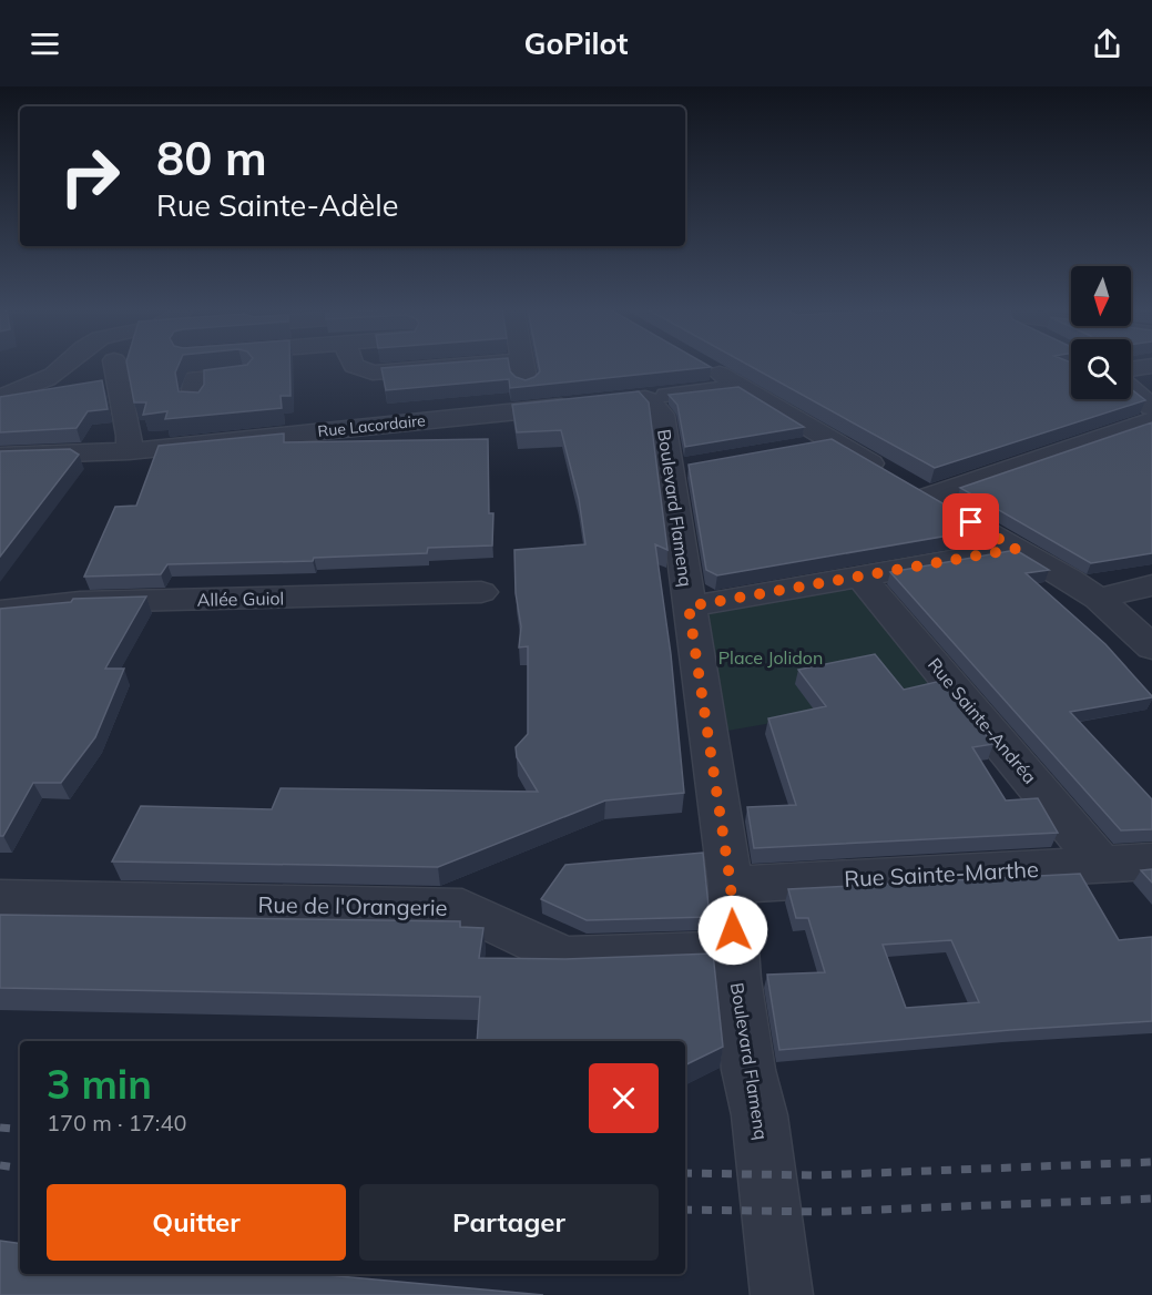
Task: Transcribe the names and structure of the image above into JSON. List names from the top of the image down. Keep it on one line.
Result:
{"streets":{"street":["Rue Lacordaire","Boulevard Flamenq","Allée Guiol","Rue Sainte-Andréa","Rue Sainte-Marthe","Rue de l'Orangerie"]},"crossings":[["Boulevard Flamenq","Rue Sainte-Marthe"],["Boulevard Flamenq","Rue de l'Orangerie"],["Rue Sainte-Andréa","Rue Sainte-Marthe"]],"parks":["Place Jolidon"],"north":"bottom","page":{"header":"GoPilot","turn":["80 m","Rue Sainte-Adèle"],"heading":["3 min","170 m · 17:40"],"buttons":["Quitter","Partager"]}}
